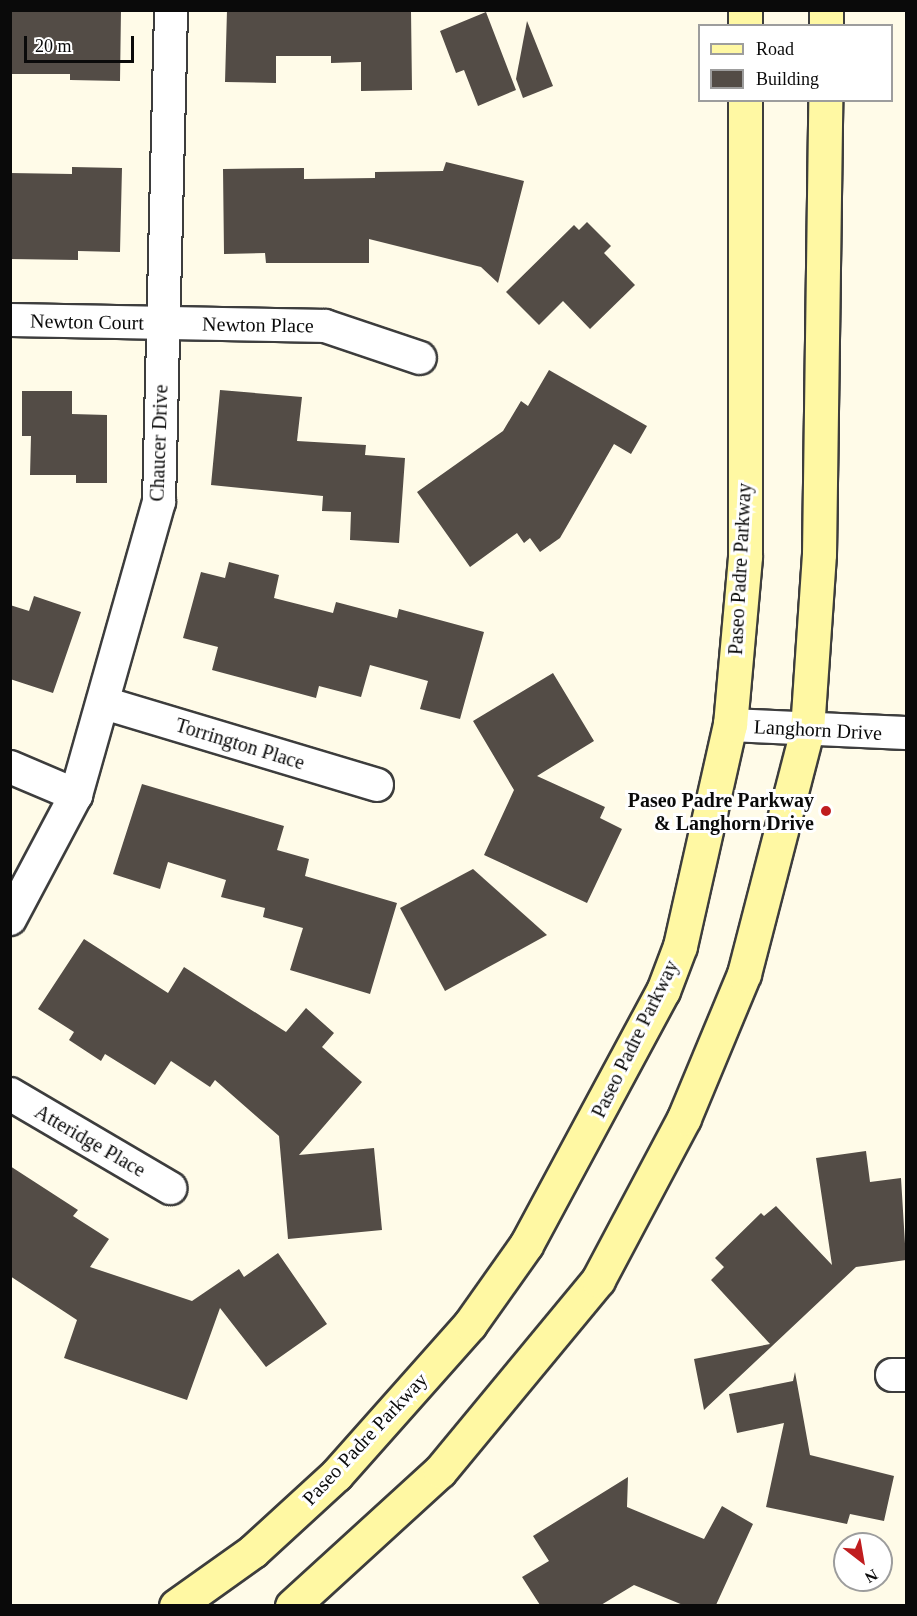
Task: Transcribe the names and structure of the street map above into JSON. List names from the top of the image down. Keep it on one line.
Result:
{"streets":{"main road":["Paseo Padre Parkway"],"street":["Newton Court","Newton Place","Chaucer Drive","Langhorn Drive","Torrington Place","Atteridge Place"]},"crossings":[["Newton Court","Newton Place"],["Newton Court","Chaucer Drive"],["Newton Place","Chaucer Drive"],["Chaucer Drive","Torrington Place"],["Paseo Padre Parkway","Langhorn Drive"]],"places":["Paseo Padre Parkway & Langhorn Drive"],"legend":["Road","Building"],"scale_bar":"20 m","north":"bottom right"}
